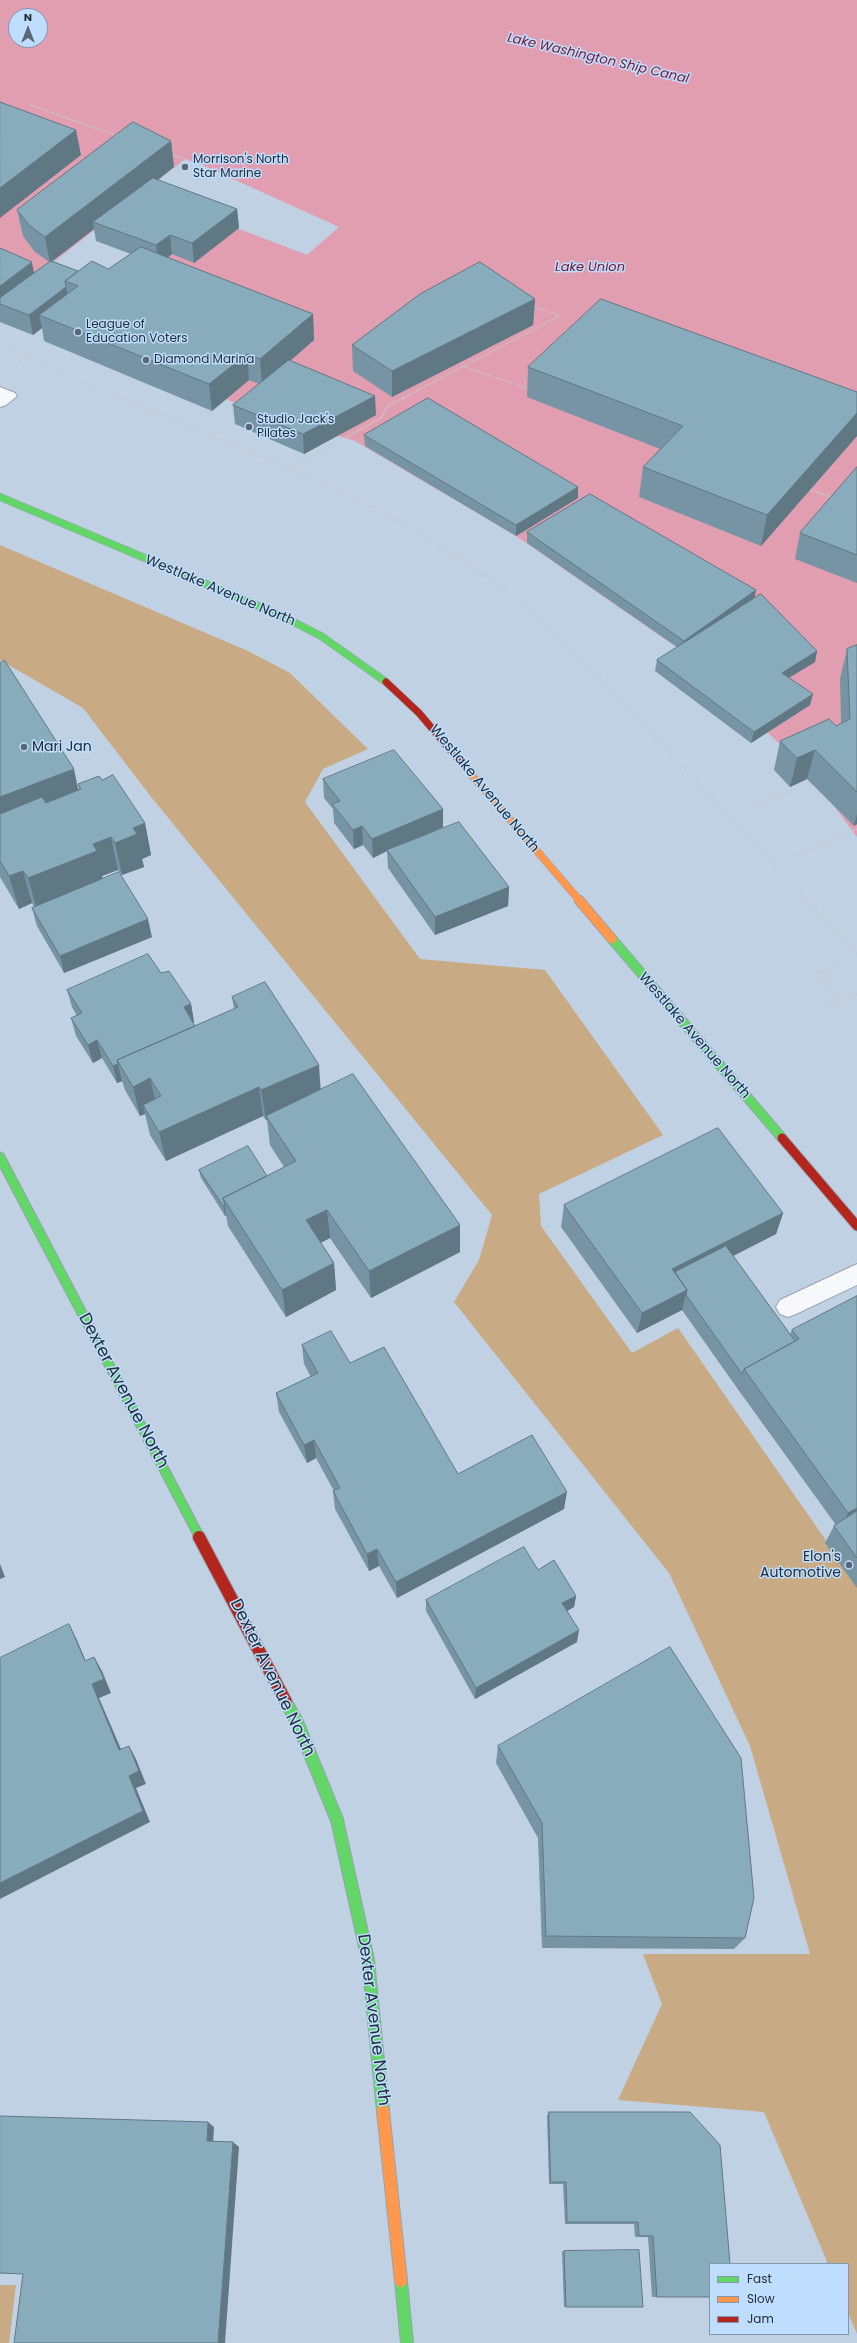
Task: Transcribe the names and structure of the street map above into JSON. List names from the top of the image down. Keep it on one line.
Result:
{"streets":{"main road":["Westlake Avenue North","Dexter Avenue North"]},"water":["Lake Washington Ship Canal","Lake Union"],"places":["Morrison's North Star Marine","League of Education Voters","Diamond Marina","Studio Jack's Pilates","Mari Jan","Elon's Automotive"],"legend":["Fast","Slow","Jam"],"north":"top"}
